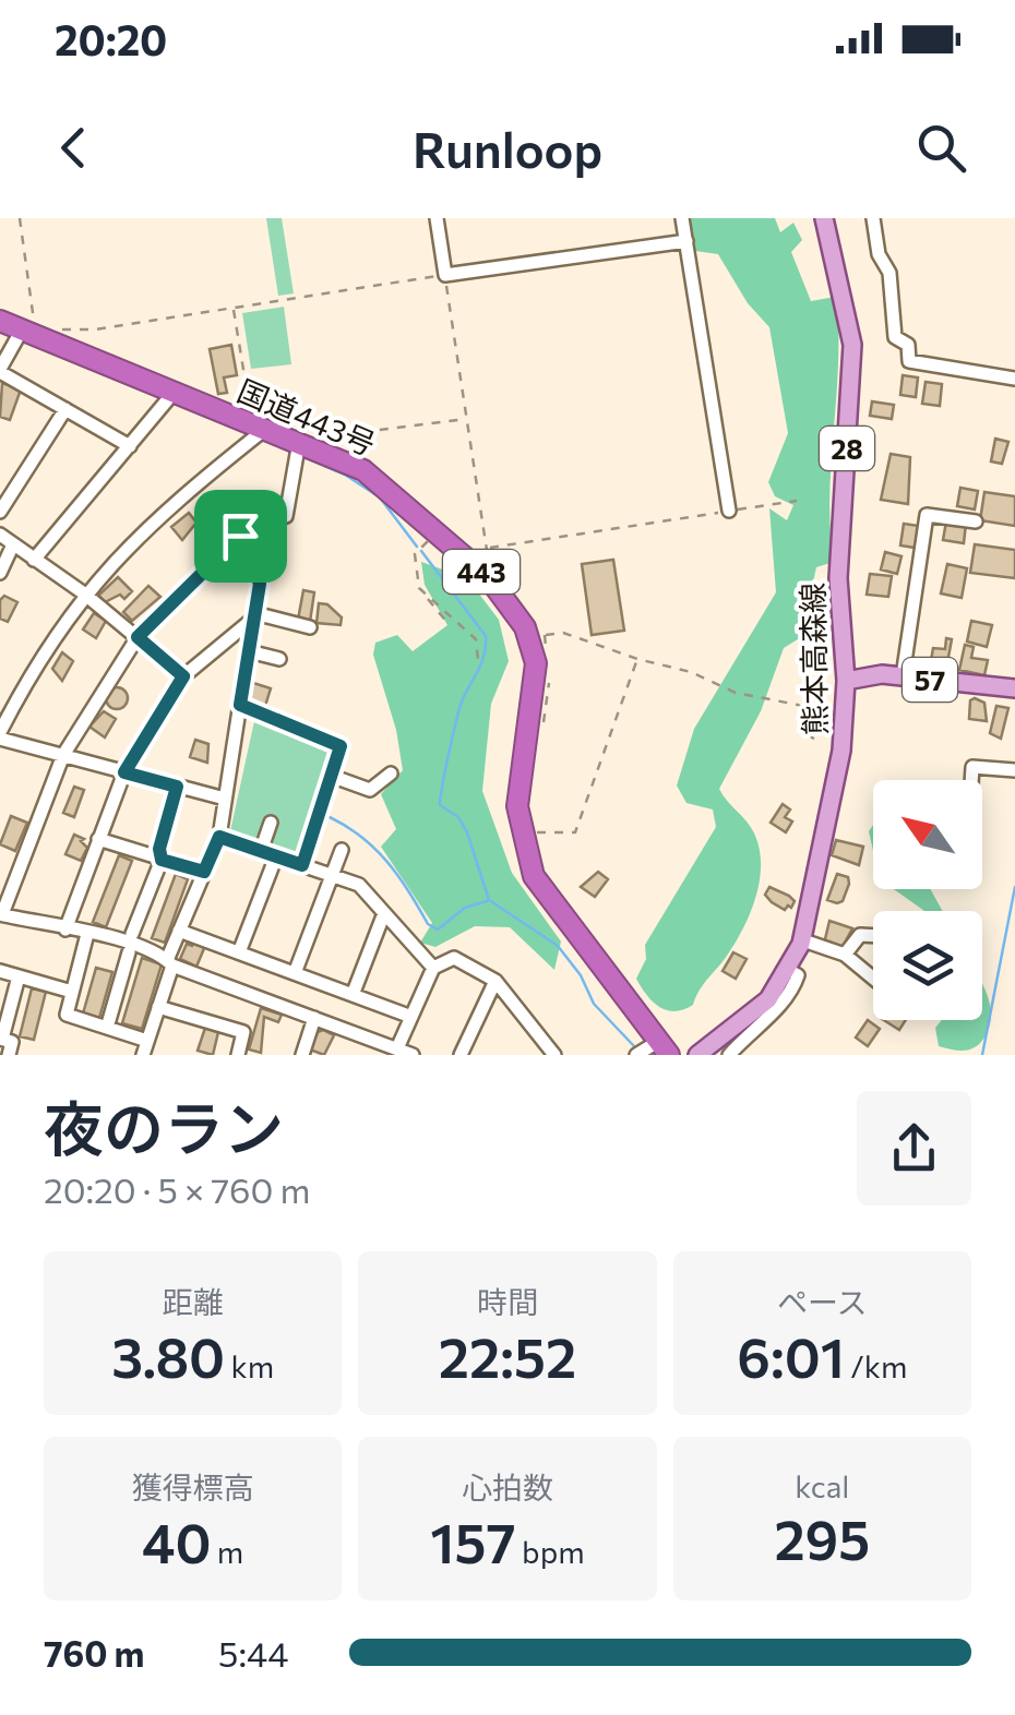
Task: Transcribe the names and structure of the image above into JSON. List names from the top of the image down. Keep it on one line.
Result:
{"streets":{"highway":["国道443号","443"],"main road":["28","熊本高森線","57"]},"crossings":[["熊本高森線","57"]],"north":"top left","page":{"status":"20:20","header":"Runloop","heading":["夜のラン","20:20 · 5 × 760 m"],"stats":[["距離","3.80 km"],["時間","22:52"],["ペース","6:01 /km"],["獲得標高","40 m"],["心拍数","157 bpm"],["kcal","295"]],"list":[{"name":"760 m","note":"5:44"}]}}
